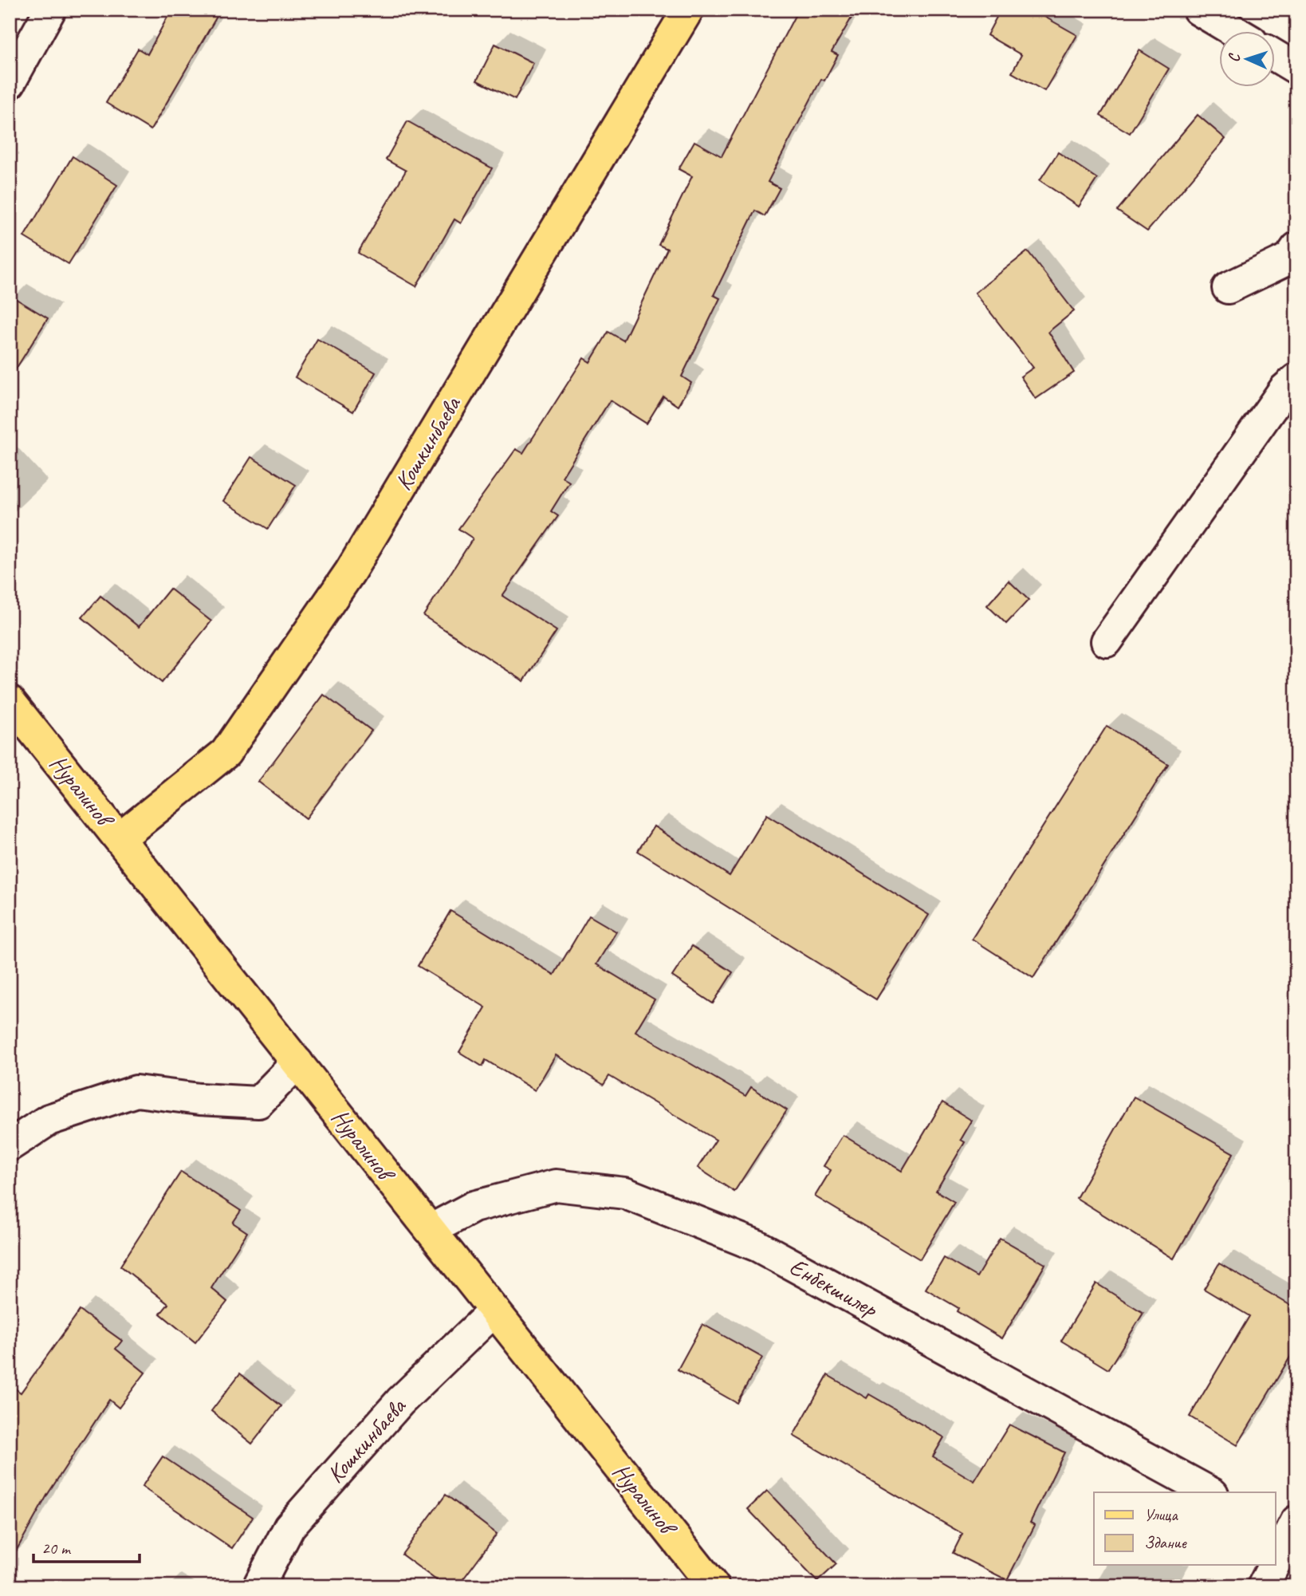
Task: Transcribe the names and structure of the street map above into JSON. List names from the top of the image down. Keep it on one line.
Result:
{"streets":{"main road":["Кошкинбаева","Нуралинов"],"street":["Енбекшилер"]},"crossings":[["Кошкинбаева","Нуралинов"],["Нуралинов","Енбекшилер"]],"legend":["Улица","Здание"],"scale_bar":"20 m","north":"left"}
